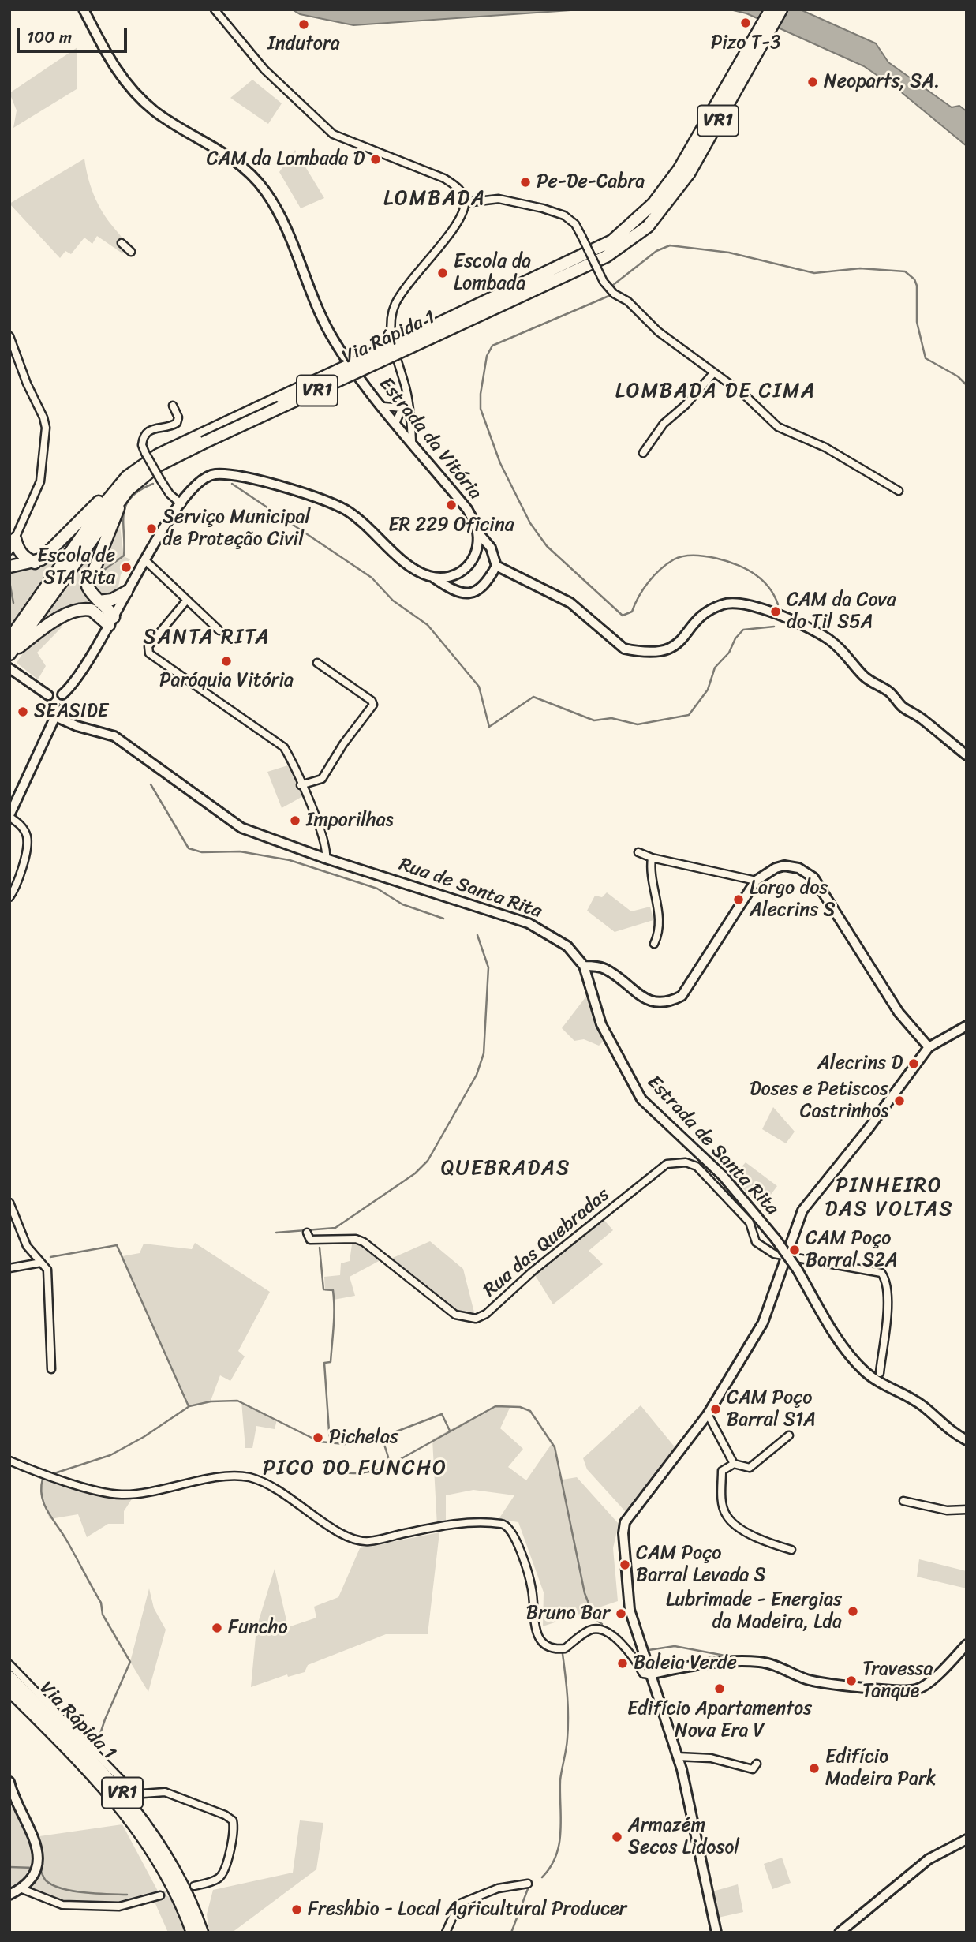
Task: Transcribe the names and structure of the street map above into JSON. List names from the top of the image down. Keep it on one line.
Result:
{"streets":{"highway":["VR1","Via Rápida 1"],"street":["Estrada da Vitória","Rua de Santa Rita","Estrada de Santa Rita","Rua das Quebradas"]},"crossings":[["Rua de Santa Rita","Estrada de Santa Rita"]],"districts":["LOMBADA","LOMBADA DE CIMA","SANTA RITA","QUEBRADAS","PINHEIRO DAS VOLTAS","PICO DO FUNCHO"],"places":["Pizo T-3","Indutora","Neoparts, SA.","CAM da Lombada D","Pe-De-Cabra","Escola da Lombada","ER 229 Oficina","Serviço Municipal de Proteção Civil","Escola de STA Rita","CAM da Cova do Til S5A","Paróquia Vitória","SEASIDE","Imporilhas","Largo dos Alecrins S","Alecrins D","Doses e Petiscos Castrinhos","CAM Poço Barral S2A","CAM Poço Barral S1A","Pichelas","CAM Poço Barral Levada S","Lubrimade - Energias da Madeira, Lda","Bruno Bar","Funcho","Baleia Verde","Travessa Tanque","Edifício Apartamentos Nova Era V","Edifício Madeira Park","Armazém Secos Lidosol","Freshbio - Local Agricultural Producer"],"scale_bar":"100 m"}
